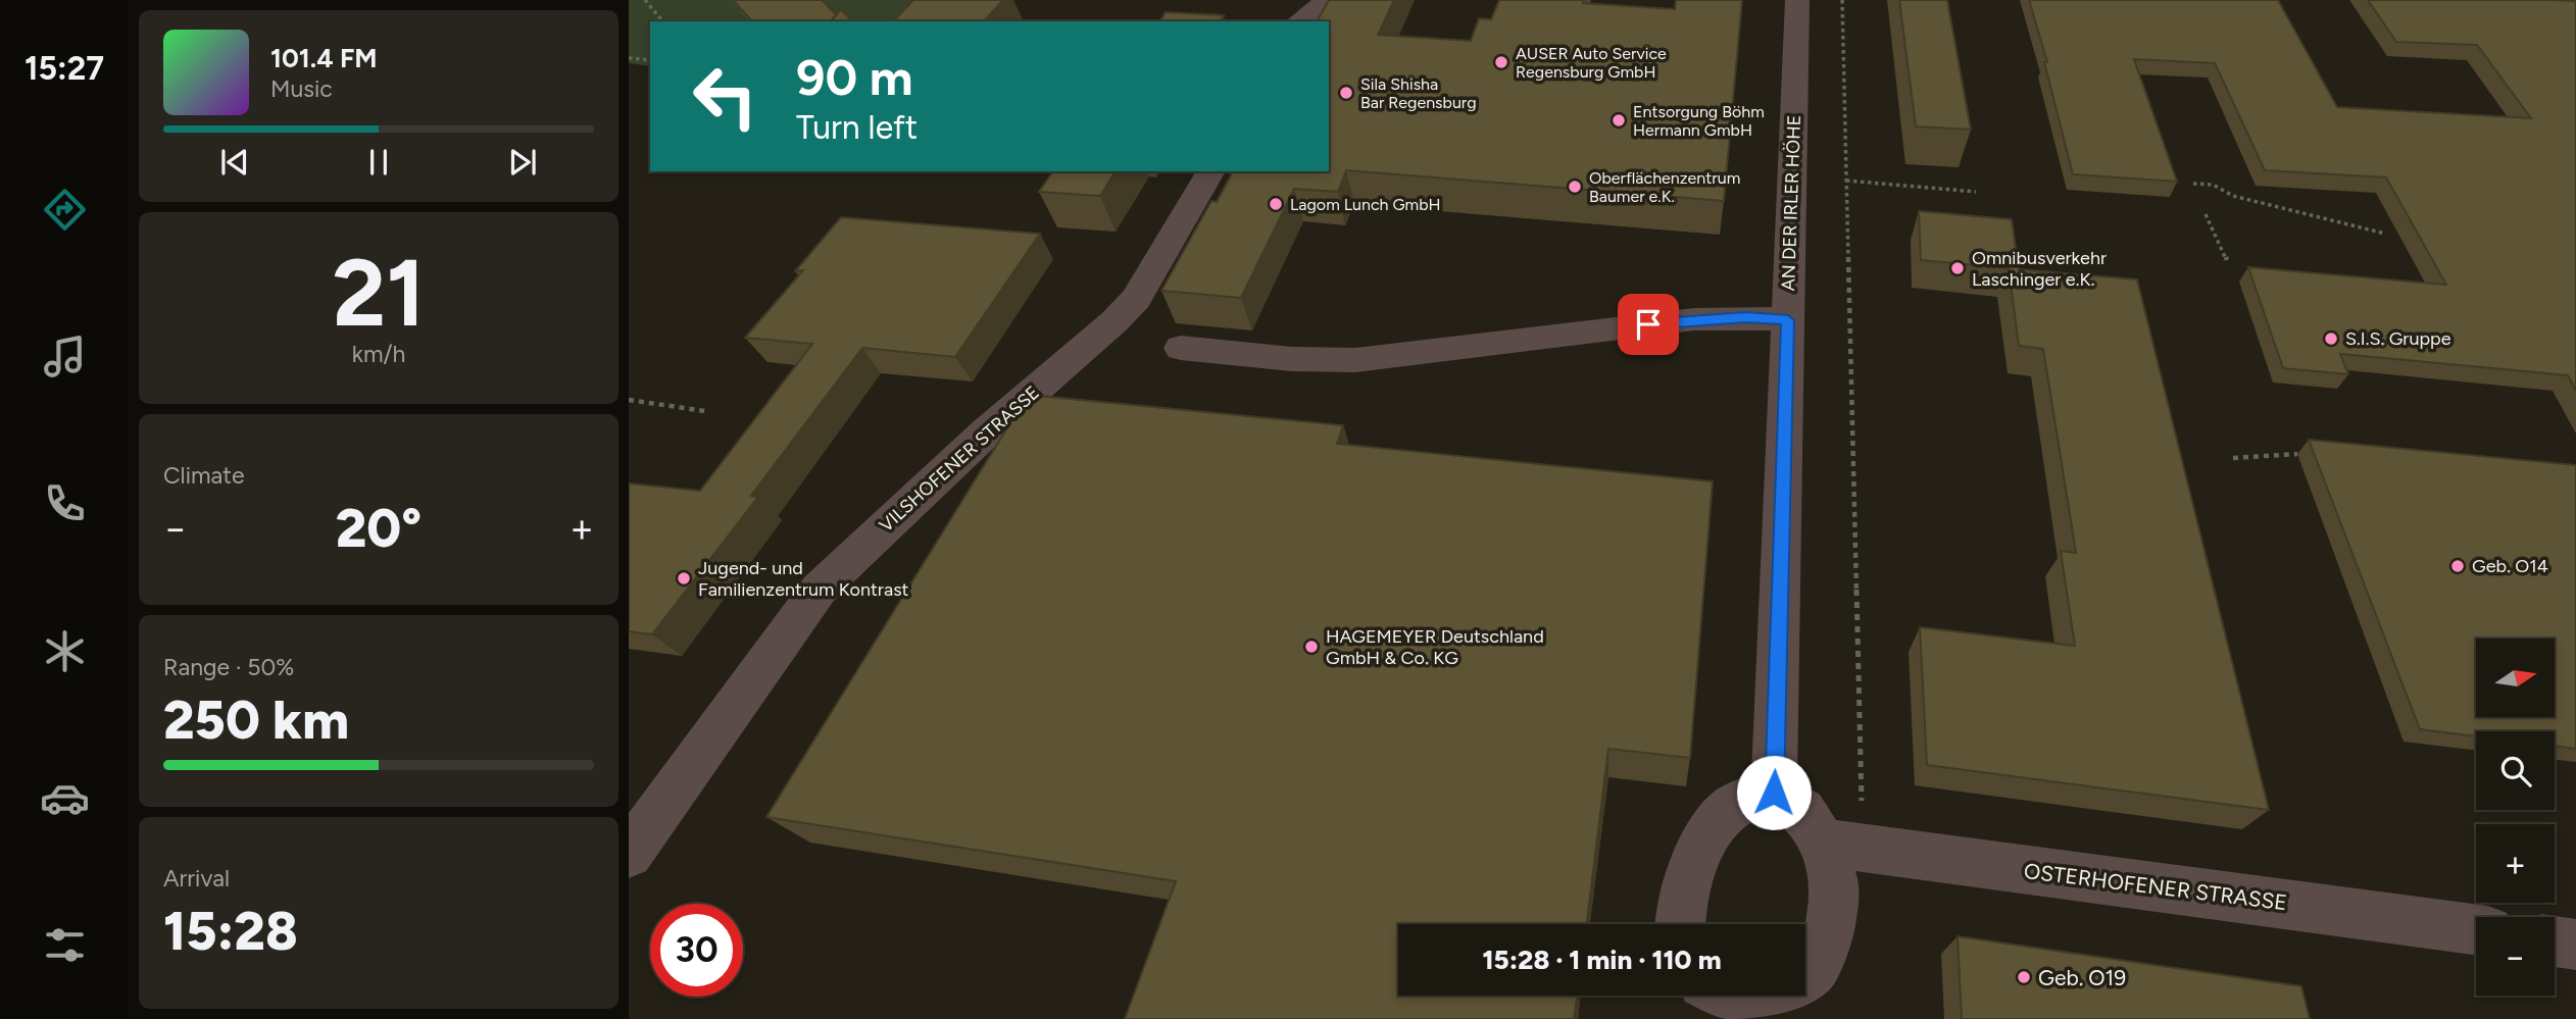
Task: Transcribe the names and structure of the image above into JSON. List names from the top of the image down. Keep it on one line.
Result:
{"streets":{"street":["AN DER IRLER HÖHE","VILSHOFENER STRASSE","OSTERHOFENER STRASSE"]},"places":["AUSER Auto Service Regensburg GmbH","Sila Shisha Bar Regensburg","Entsorgung Böhm Hermann GmbH","Oberflächenzentrum Baumer e.K.","Lagom Lunch GmbH","Omnibusverkehr Laschinger e.K.","S.I.S. Gruppe","Geb. O14","Jugend- und Familienzentrum Kontrast","HAGEMEYER Deutschland GmbH & Co. KG","Geb. O19"],"north":"right","page":{"tabs":"15:27","turn":["90 m","Turn left"],"song":["101.4 FM","Music"],"tile":[["21","km/h"],"Climate",["Range · 50%","250 km"],["Arrival","15:28"]],"heat":["−","20°","+"],"map_buttons":["+","−"],"limit":"30","trip":"15:28 · 1 min · 110 m"}}
